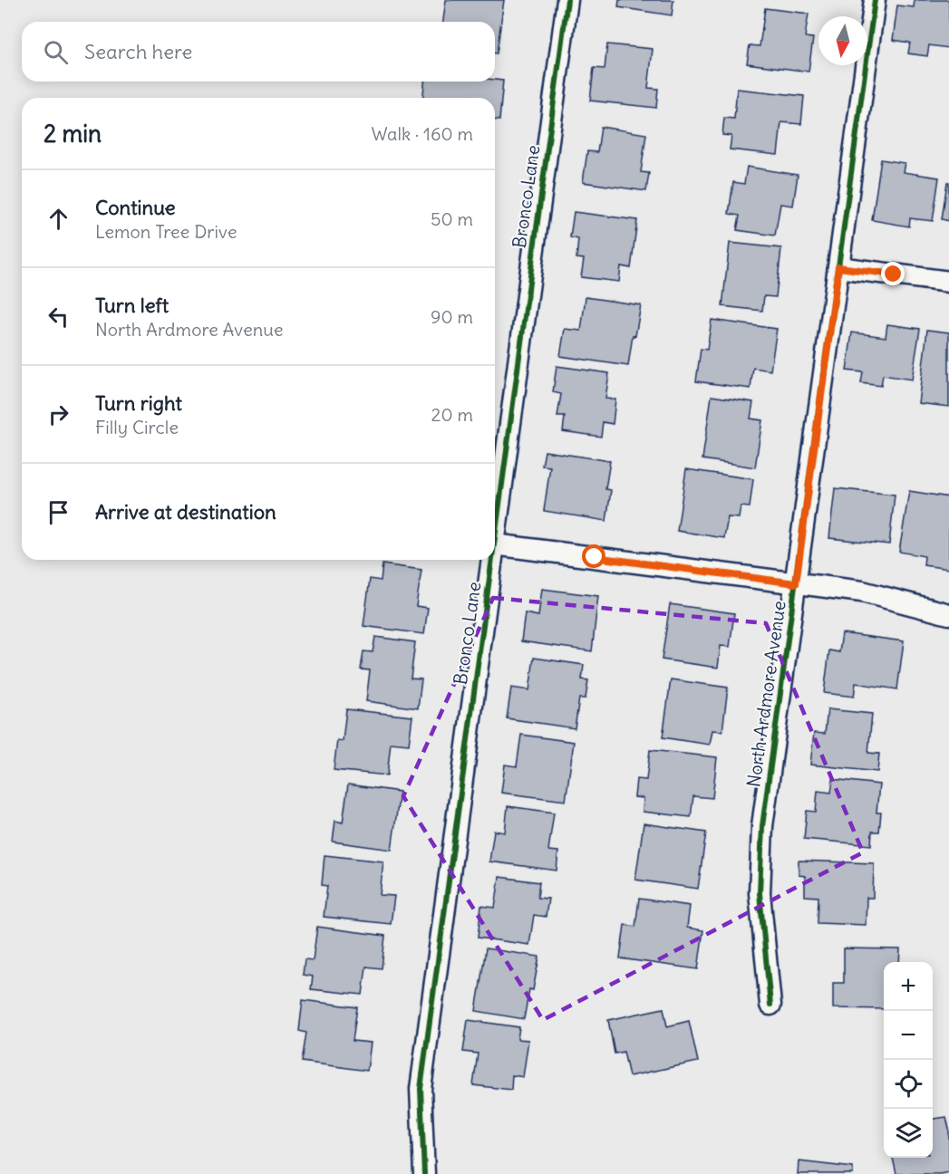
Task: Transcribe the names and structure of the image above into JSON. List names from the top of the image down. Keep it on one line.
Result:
{"streets":{"street":["Bronco Lane","North Ardmore Avenue"]},"north":"bottom","page":{"search":"Search here","heading":["2 min","Walk · 160 m"],"list":[["Continue","Lemon Tree Drive","50 m"],["Turn left","North Ardmore Avenue","90 m"],["Turn right","Filly Circle","20 m"],"Arrive at destination"],"map_buttons":["+","−"]}}
